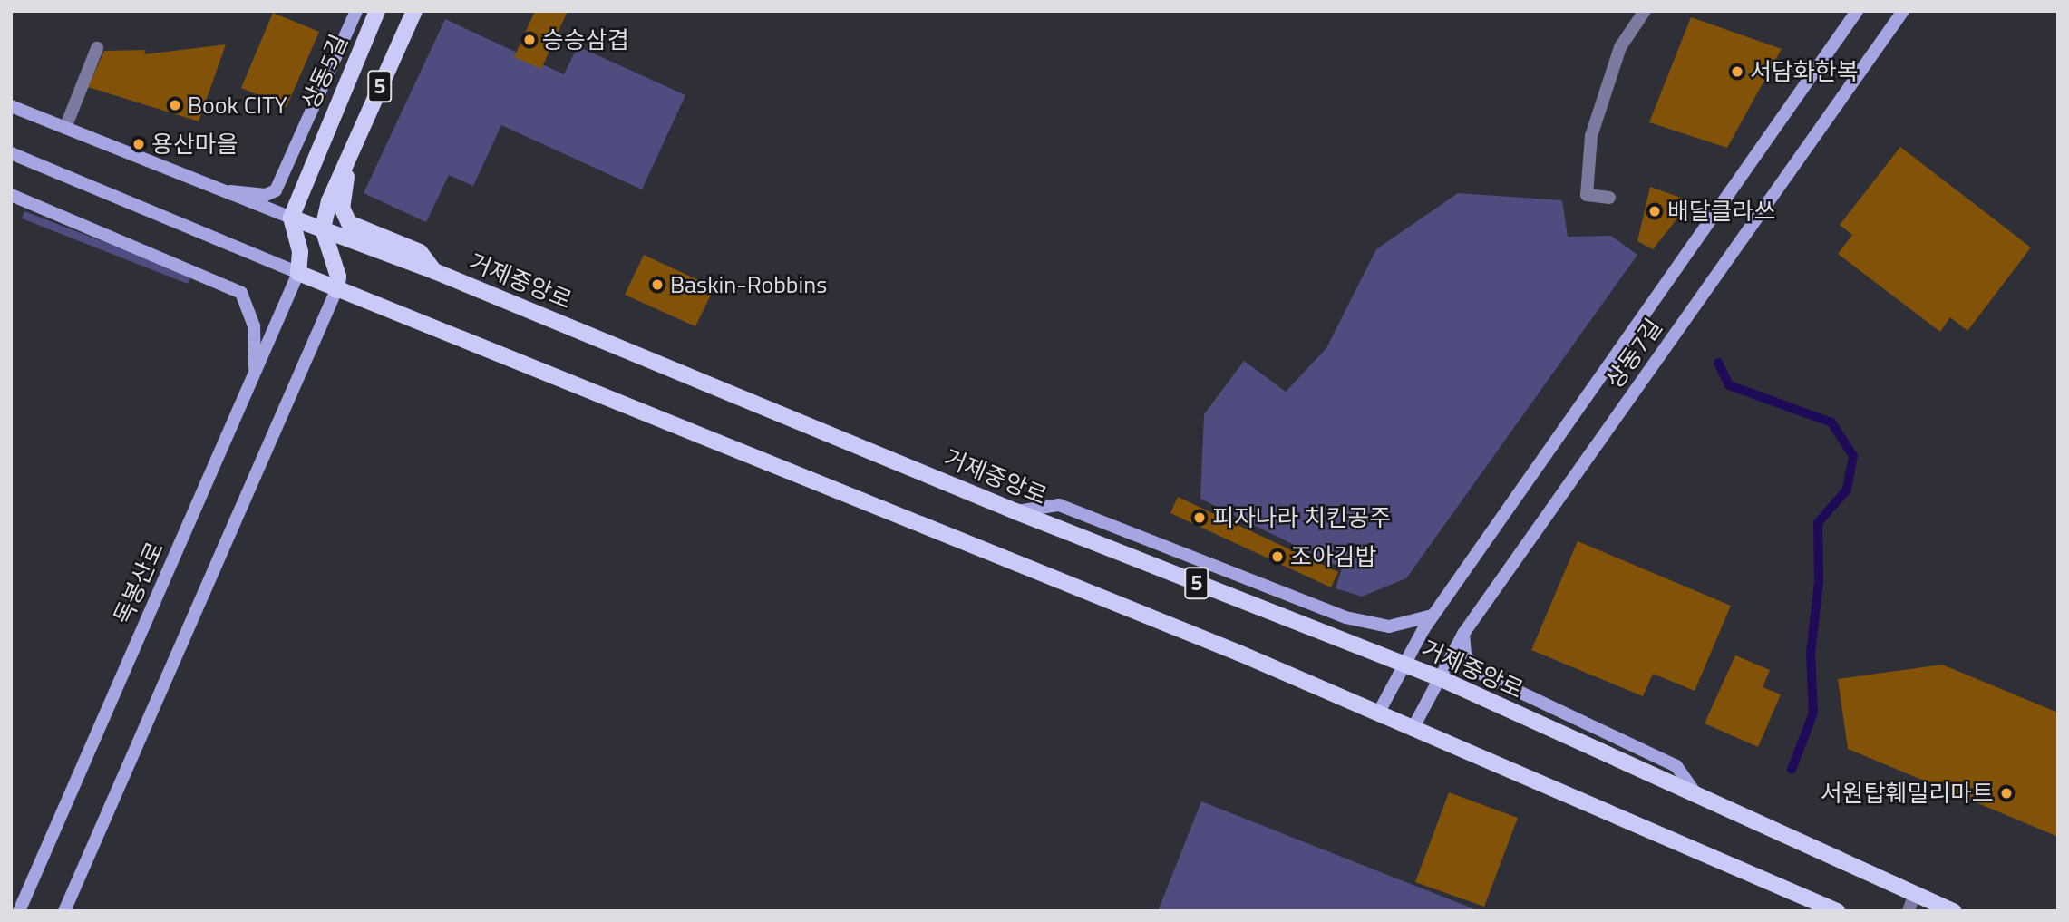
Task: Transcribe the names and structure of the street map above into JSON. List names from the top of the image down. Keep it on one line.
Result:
{"streets":{"main road":["상동5길","5","거제중앙로"],"street":["상동7길","독봉산로"]},"crossings":[["상동5길","거제중앙로"],["5","상동7길"],["5","독봉산로"],["거제중앙로","상동7길"]],"places":["승승삼겹","서담화한복","Book CITY","용산마을","배달클라쓰","Baskin-Robbins","피자나라 치킨공주","조아김밥","서원탑훼밀리마트"]}
